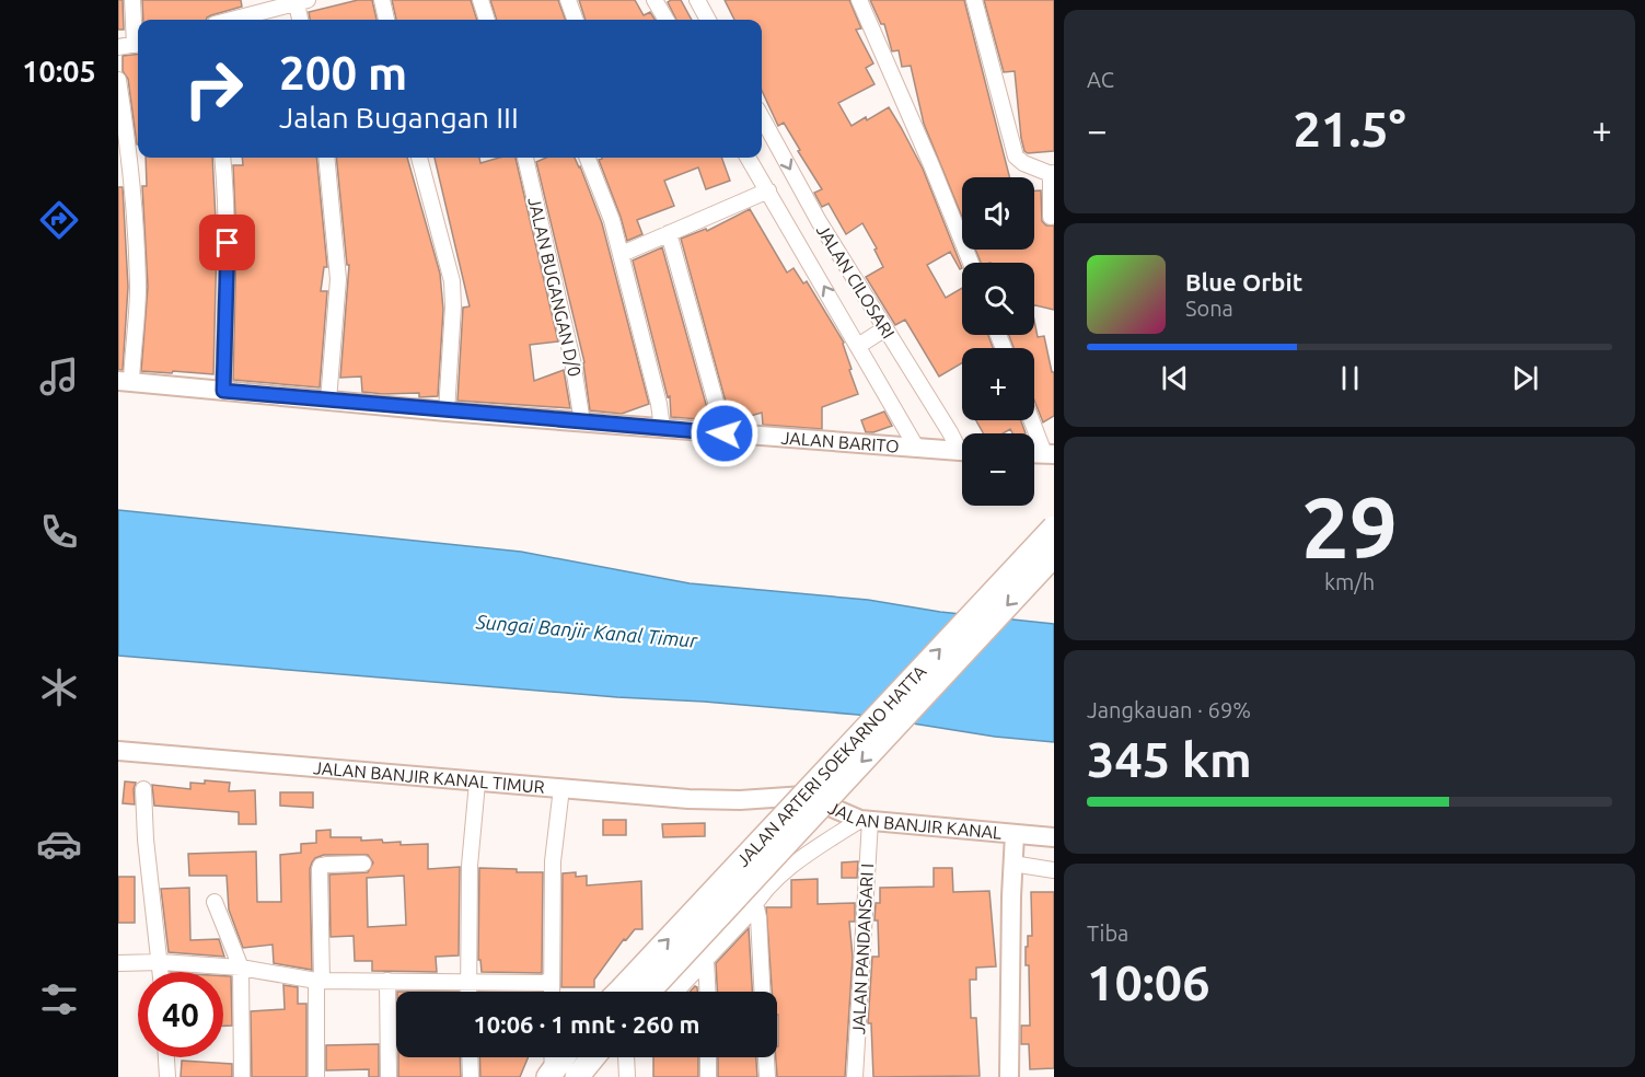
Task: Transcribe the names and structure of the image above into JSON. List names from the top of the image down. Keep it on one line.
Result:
{"streets":{"main road":["JALAN ARTERI SOEKARNO HATTA"],"street":["JALAN CILOSARI","JALAN BUGANGAN D/0","JALAN BARITO","JALAN BANJIR KANAL TIMUR","JALAN BANJIR KANAL","JALAN PANDANSARI I"]},"crossings":[["JALAN CILOSARI","JALAN BARITO"],["JALAN BUGANGAN D/0","JALAN BARITO"],["JALAN BANJIR KANAL TIMUR","JALAN BANJIR KANAL"],["JALAN BANJIR KANAL","JALAN PANDANSARI I"]],"water":["Sungai Banjir Kanal Timur"],"page":{"tabs":"10:05","tile":["AC",["29","km/h"],["Jangkauan · 69%","345 km"],["Tiba","10:06"]],"turn":["200 m","Jalan Bugangan III"],"heat":["−","21.5°","+"],"map_buttons":["+","−"],"song":["Blue Orbit","Sona"],"limit":"40","trip":"10:06 · 1 mnt · 260 m"}}
